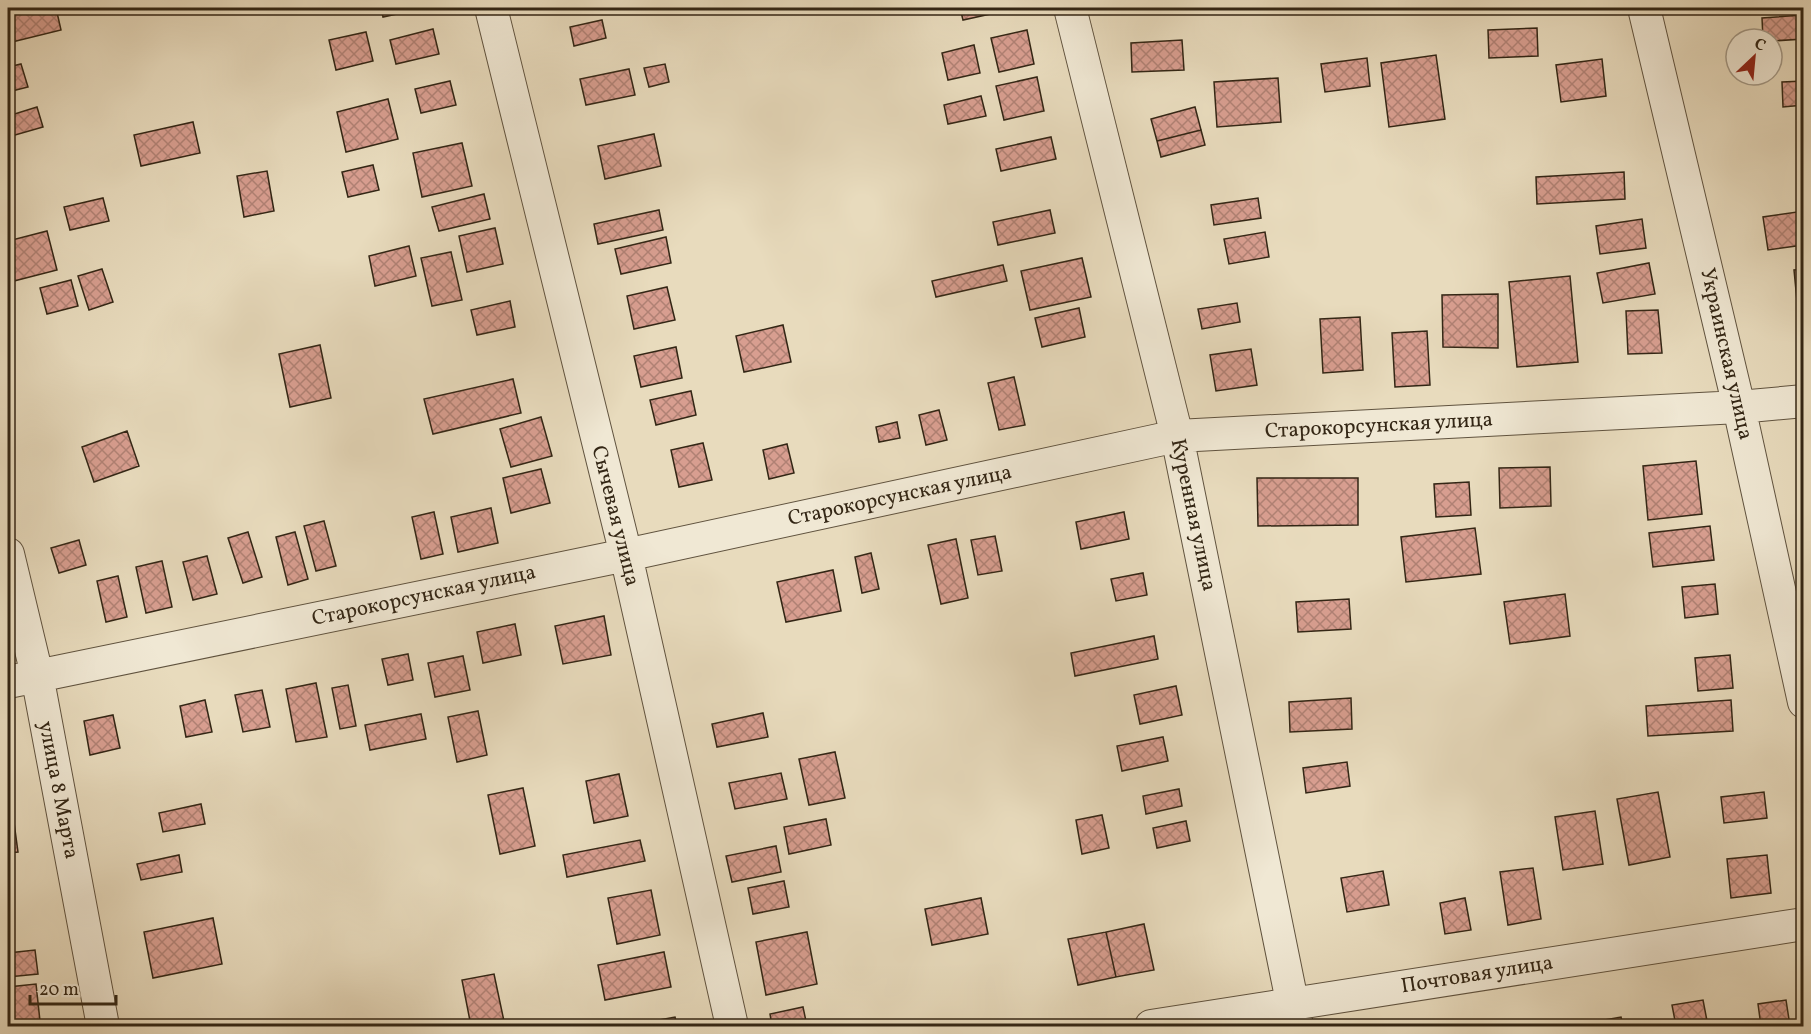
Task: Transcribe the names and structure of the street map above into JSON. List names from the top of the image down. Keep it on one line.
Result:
{"streets":{"street":["Украинская улица","Старокорсунская улица","Куренная улица","Сычевая улица","улица 8 Марта","Почтовая улица"]},"crossings":[["Украинская улица","Старокорсунская улица"],["Старокорсунская улица","Куренная улица"],["Старокорсунская улица","Сычевая улица"],["Старокорсунская улица","улица 8 Марта"],["Куренная улица","Почтовая улица"]],"scale_bar":"20 m","north":"top right"}
